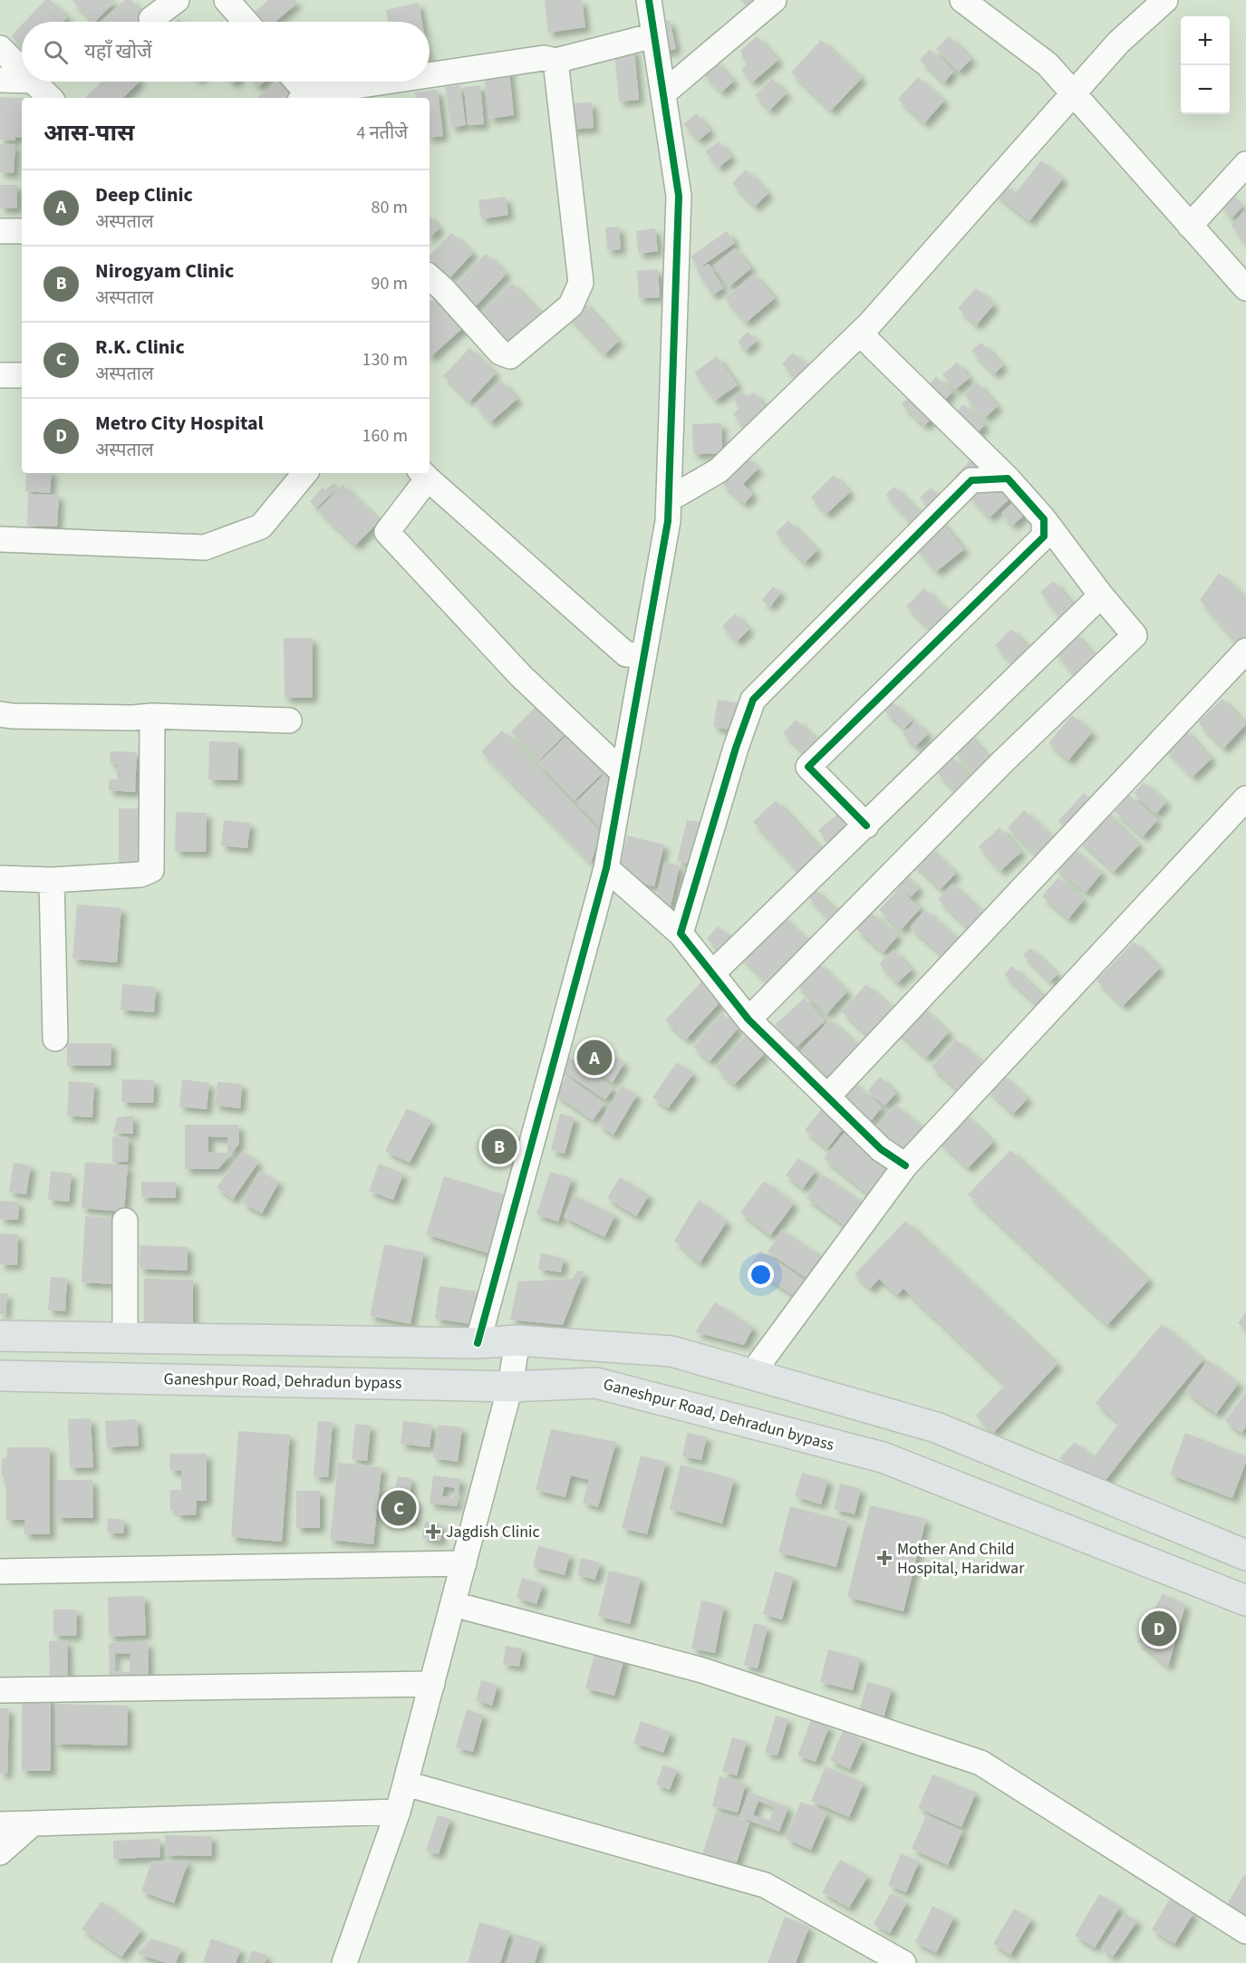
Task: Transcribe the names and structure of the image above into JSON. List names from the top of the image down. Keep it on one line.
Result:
{"streets":{"main road":["Ganeshpur Road, Dehradun bypass"]},"places":{"health":["Jagdish Clinic","Mother And Child Hospital, Haridwar"]},"page":{"map_buttons":["+","−"],"search":"यहाँ खोजें","heading":["आस-पास","4 नतीजे"],"list":[{"mark":"A","name":"Deep Clinic","note":"अस्पताल","value":"80 m"},{"mark":"B","name":"Nirogyam Clinic","note":"अस्पताल","value":"90 m"},{"mark":"C","name":"R.K. Clinic","note":"अस्पताल","value":"130 m"},{"mark":"D","name":"Metro City Hospital","note":"अस्पताल","value":"160 m"}],"pins":["A","B","C","D"]}}
